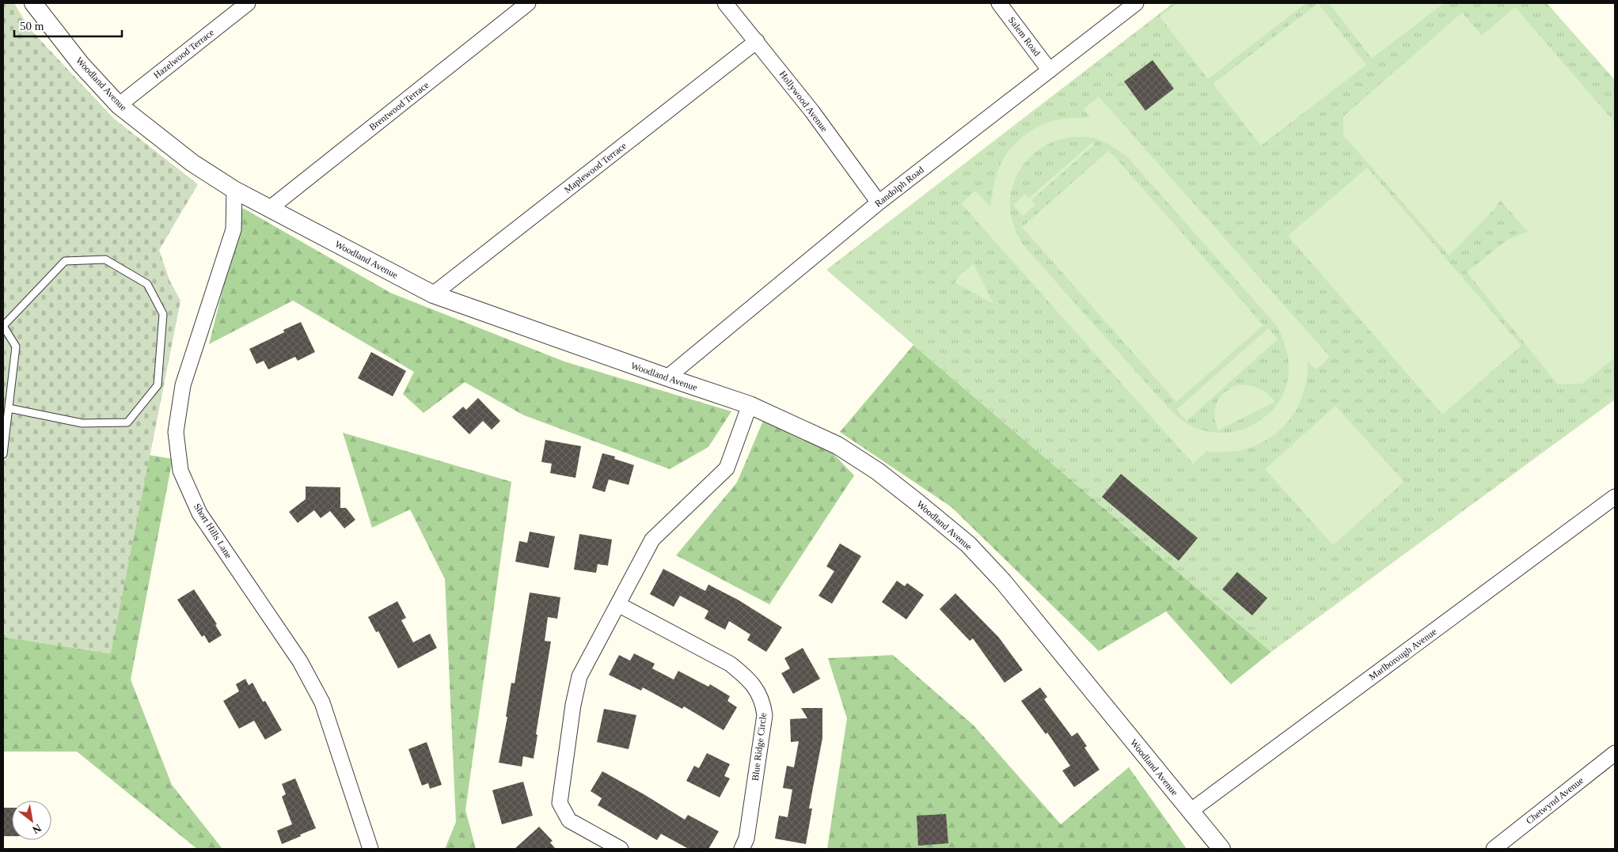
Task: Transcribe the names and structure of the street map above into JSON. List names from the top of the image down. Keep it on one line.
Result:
{"streets":{"street":["Salem Road","Hazelwood Terrace","Woodland Avenue","Hollywood Avenue","Brentwood Terrace","Maplewood Terrace","Randolph Road","Short Hills Lane","Marlborough Avenue","Blue Ridge Circle","Chetwynd Avenue"]},"crossings":[["Salem Road","Randolph Road"],["Hazelwood Terrace","Woodland Avenue"],["Woodland Avenue","Brentwood Terrace"],["Woodland Avenue","Maplewood Terrace"],["Woodland Avenue","Randolph Road"],["Woodland Avenue","Short Hills Lane"],["Woodland Avenue","Marlborough Avenue"],["Hollywood Avenue","Maplewood Terrace"],["Hollywood Avenue","Randolph Road"]],"scale_bar":"50 m","north":"bottom right"}
